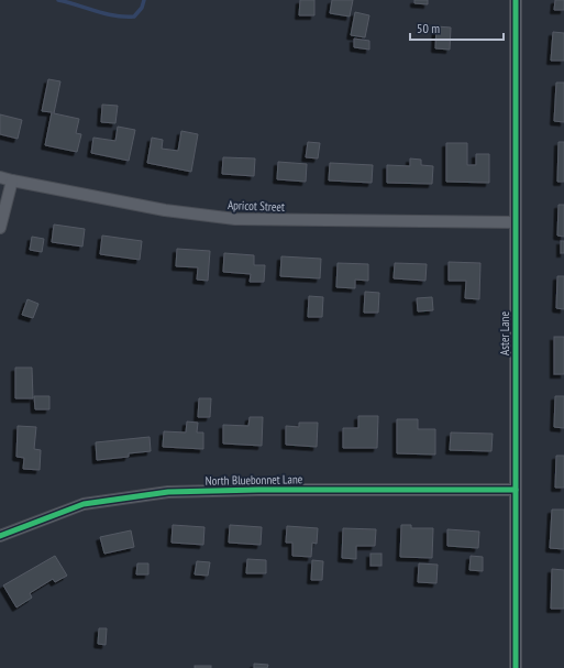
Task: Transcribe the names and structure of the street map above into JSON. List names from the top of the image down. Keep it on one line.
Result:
{"streets":{"street":["Apricot Street","Aster Lane","North Bluebonnet Lane"]},"crossings":[["Apricot Street","Aster Lane"],["Aster Lane","North Bluebonnet Lane"]],"scale_bar":"50 m"}
